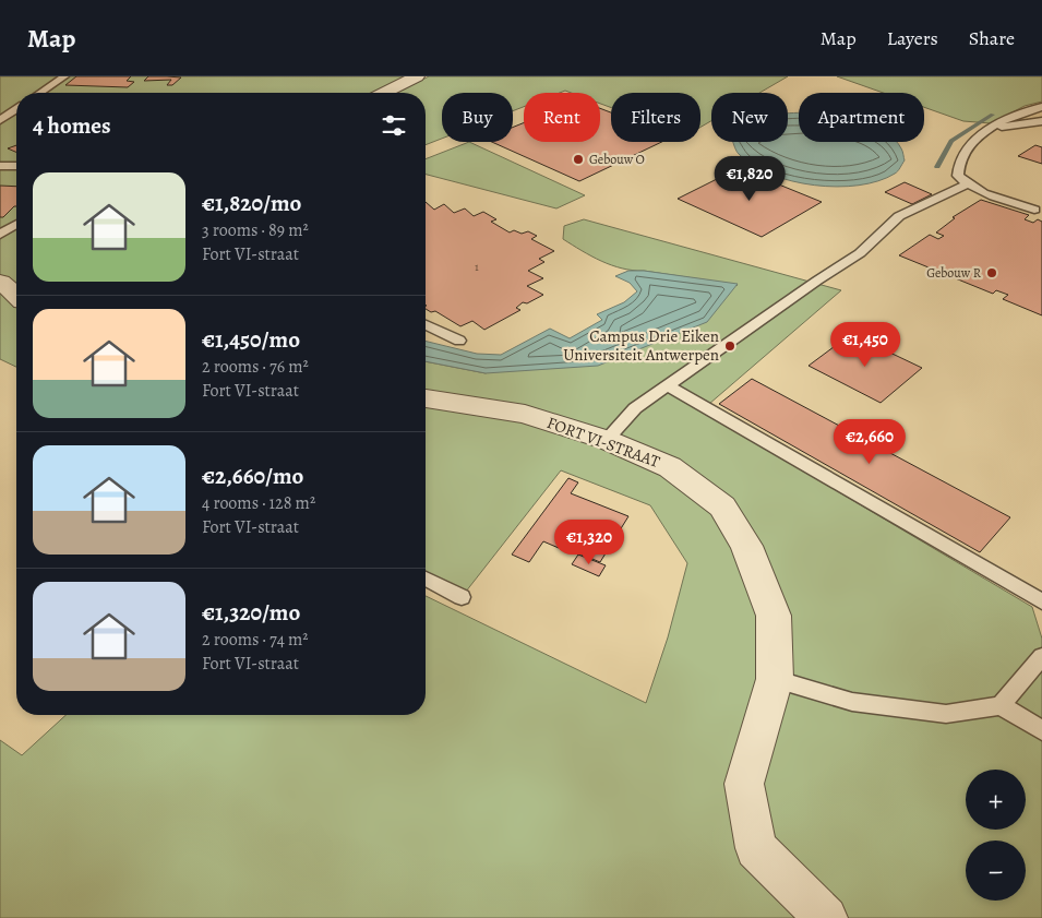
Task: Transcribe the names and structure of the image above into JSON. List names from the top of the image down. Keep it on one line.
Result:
{"streets":{"street":["FORT VI-STRAAT"]},"places":["Gebouw O","Gebouw R","Campus Drie Eiken Universiteit Antwerpen"],"house_numbers":["1"],"page":{"header":"Map","nav":["Map","Layers","Share"],"chip":["Buy","Rent","Filters","New","Apartment"],"heading":"4 homes","price":["€1,820","€1,450","€2,660","€1,320"],"list":[{"name":"€1,820/mo","note":"3 rooms · 89 m² · Fort VI-straat"},{"name":"€1,450/mo","note":"2 rooms · 76 m² · Fort VI-straat"},{"name":"€2,660/mo","note":"4 rooms · 128 m² · Fort VI-straat"},{"name":"€1,320/mo","note":"2 rooms · 74 m² · Fort VI-straat"}],"map_buttons":["+","−"]}}
